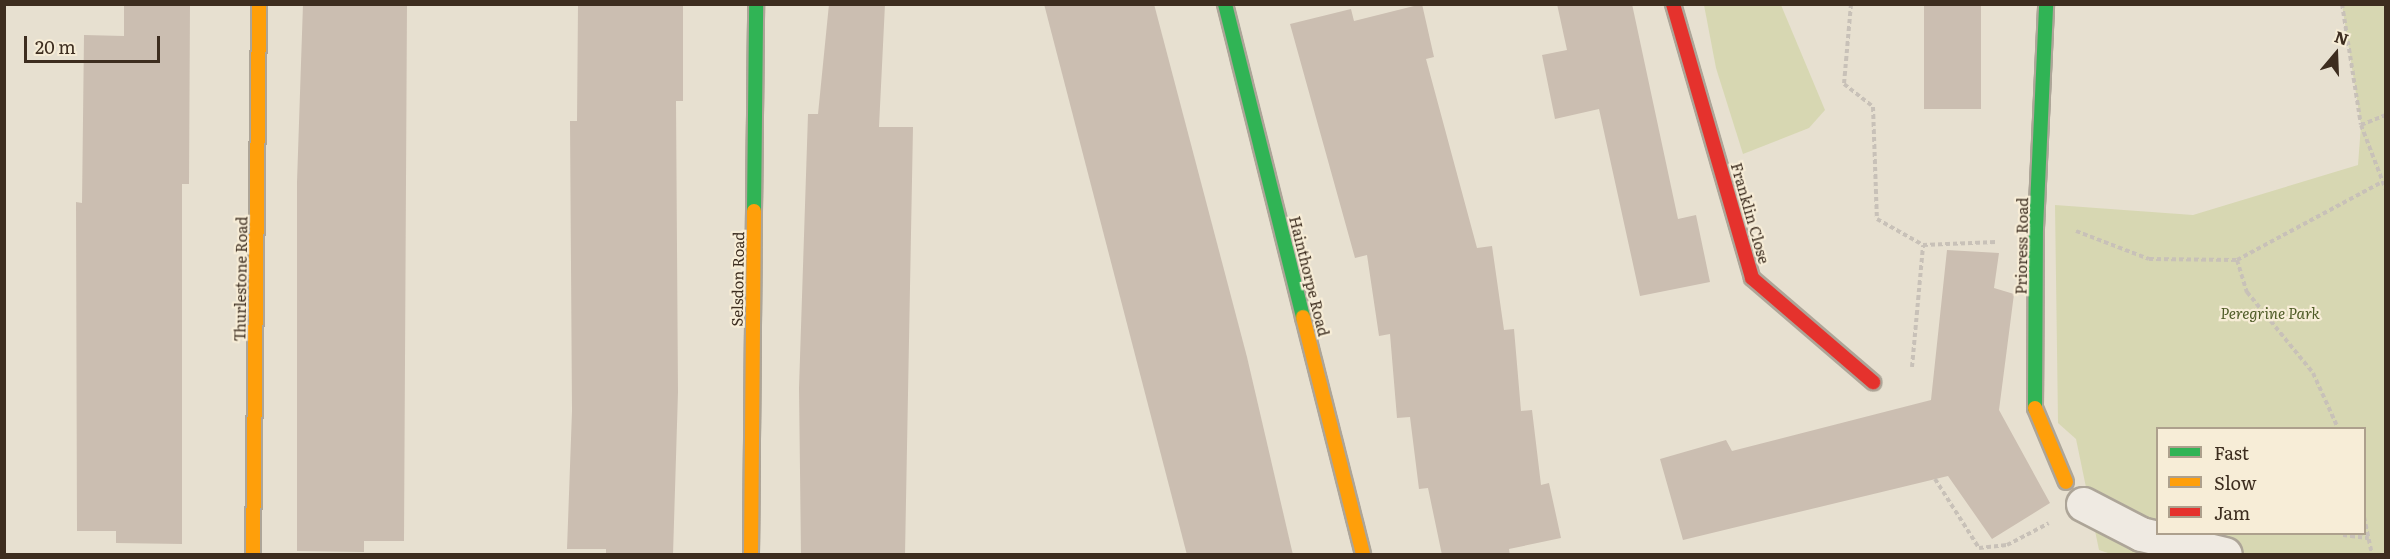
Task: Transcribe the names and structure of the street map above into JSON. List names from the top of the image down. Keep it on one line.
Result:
{"streets":{"street":["Franklin Close","Prioress Road","Hainthorpe Road","Thurlestone Road","Selsdon Road"]},"parks":["Peregrine Park"],"legend":["Fast","Slow","Jam"],"scale_bar":"20 m","north":"top"}
